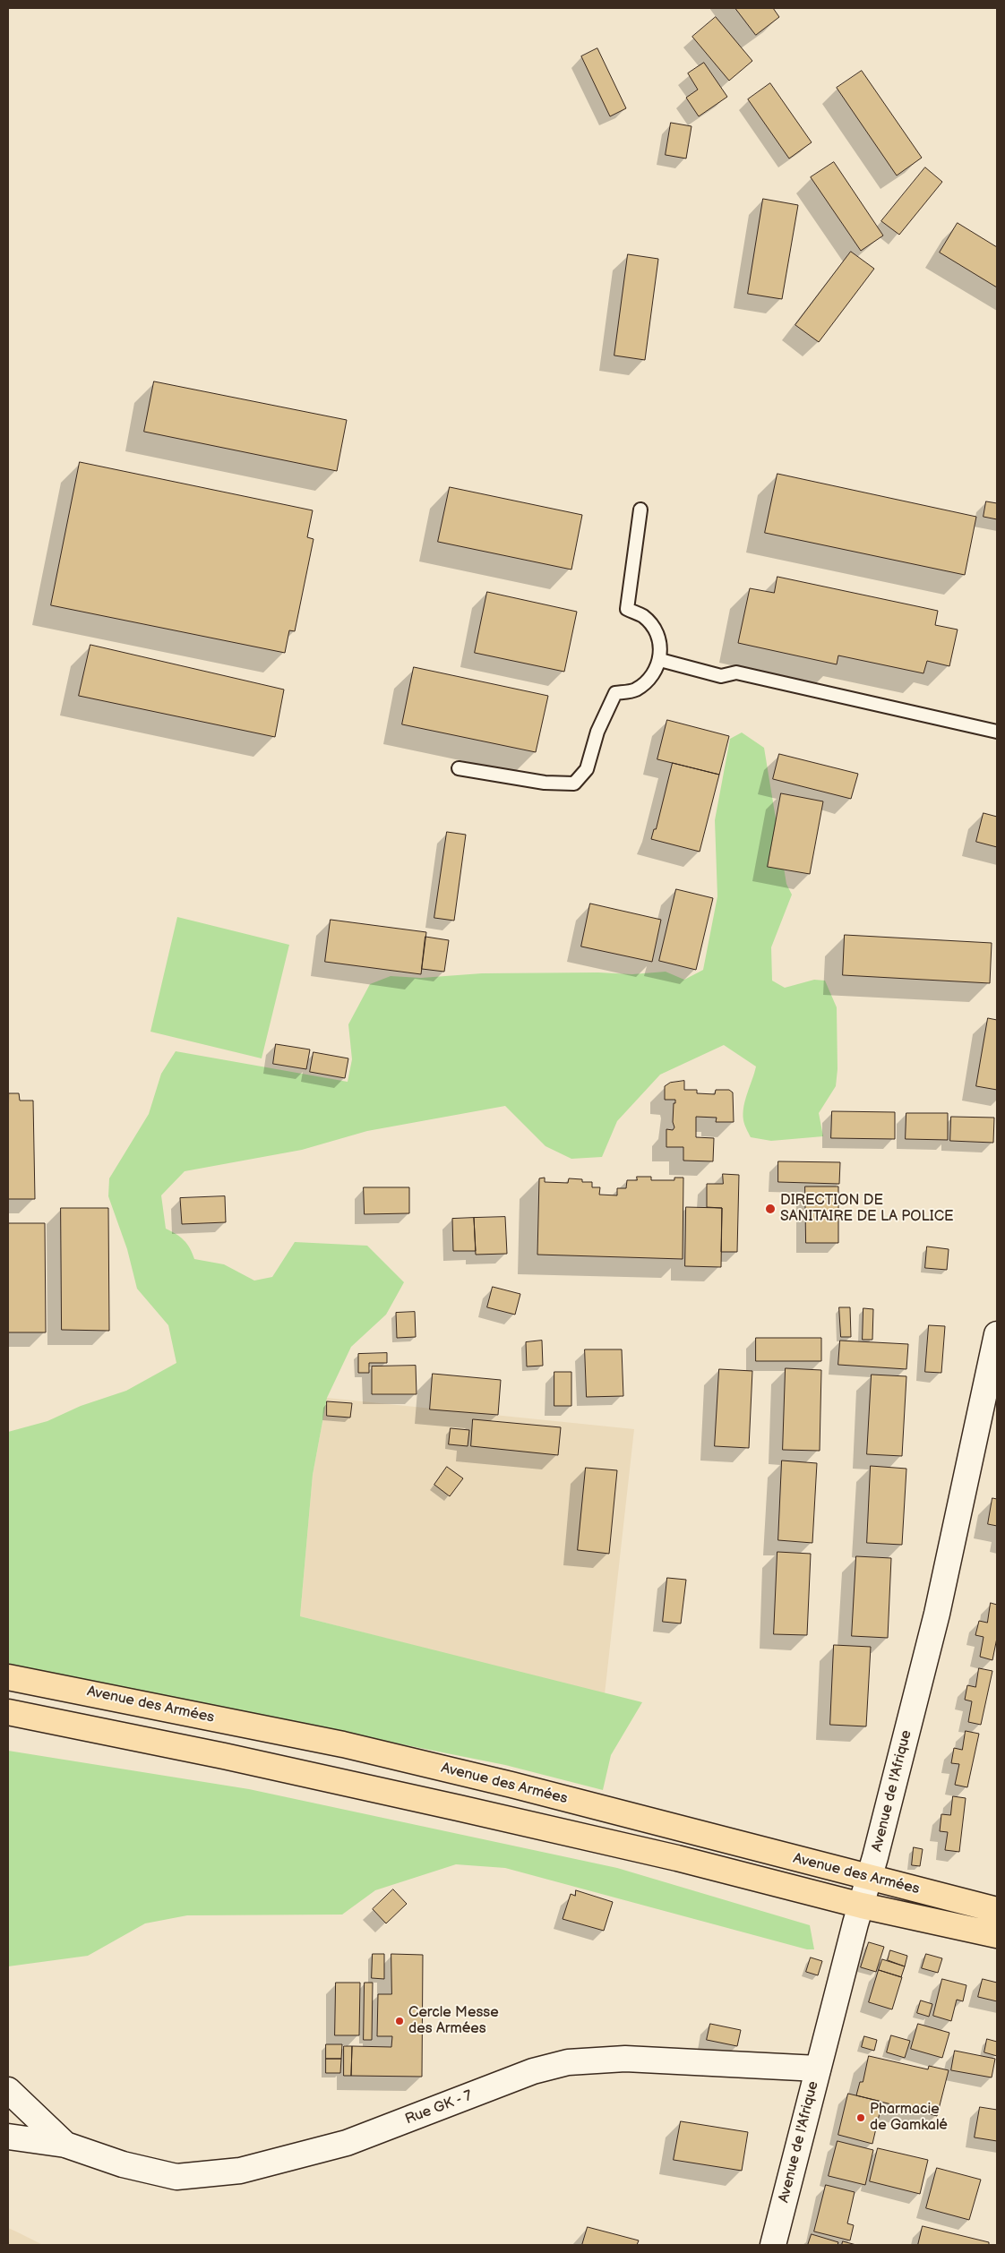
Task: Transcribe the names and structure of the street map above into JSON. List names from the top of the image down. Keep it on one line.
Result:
{"streets":{"highway":["Avenue des Armées"],"main road":["Avenue de l'Afrique","Rue GK - 7"]},"crossings":[["Avenue des Armées","Avenue de l'Afrique"],["Avenue de l'Afrique","Rue GK - 7"]],"places":["DIRECTION DE SANITAIRE DE LA POLICE","Cercle Messe des Armées","Pharmacie de Gamkalé"]}
